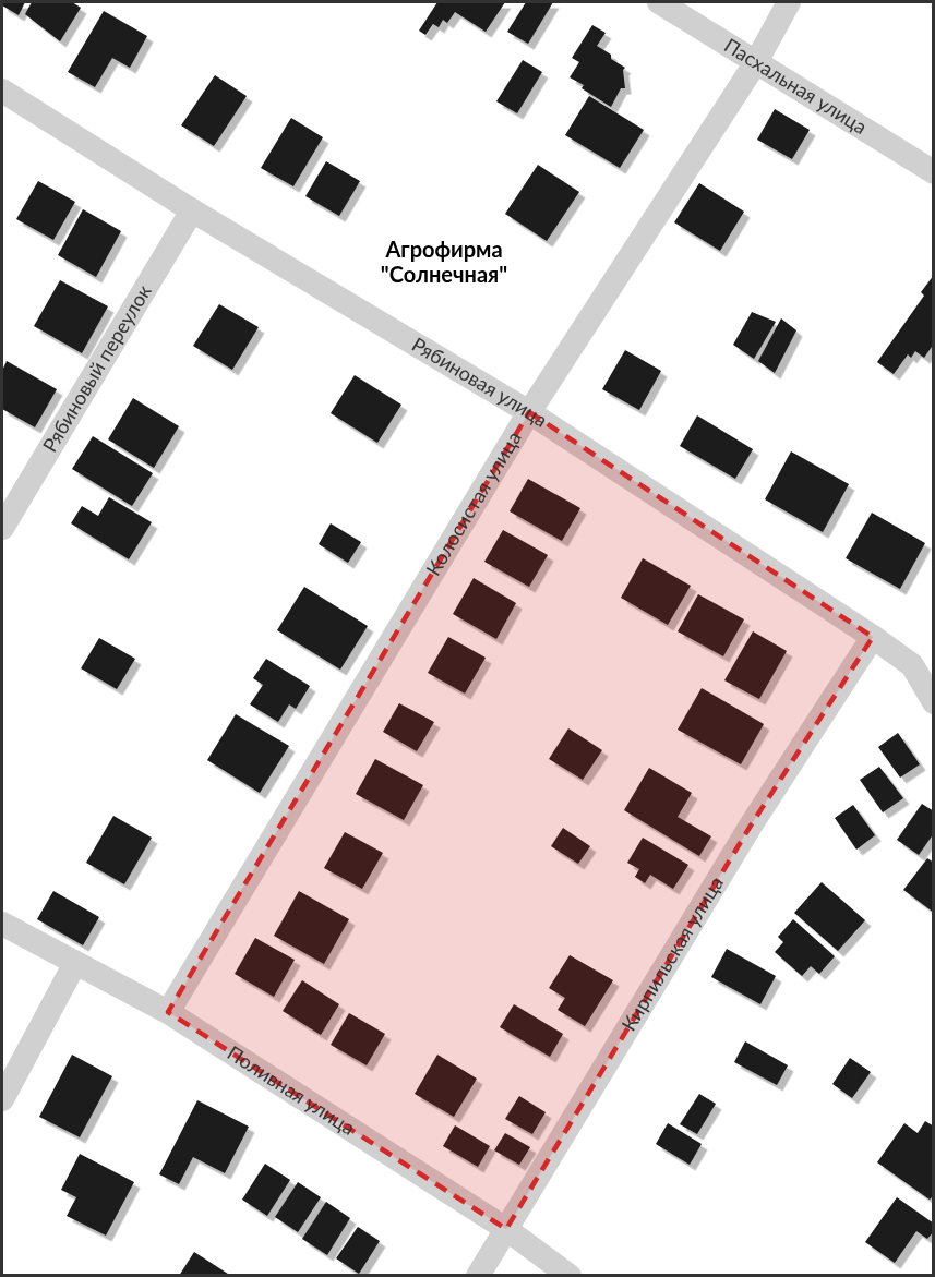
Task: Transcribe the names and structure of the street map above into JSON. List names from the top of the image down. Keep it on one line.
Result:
{"streets":{"street":["Пасхальная улица","Рябиновый переулок","Рябиновая улица","Колосистая улица","Кирпильская улица","Поливная улица"]},"crossings":[["Пасхальная улица","Колосистая улица"],["Рябиновый переулок","Рябиновая улица"],["Рябиновая улица","Колосистая улица"],["Рябиновая улица","Кирпильская улица"],["Колосистая улица","Поливная улица"],["Кирпильская улица","Поливная улица"]],"districts":["Агрофирма \"Солнечная\""]}
